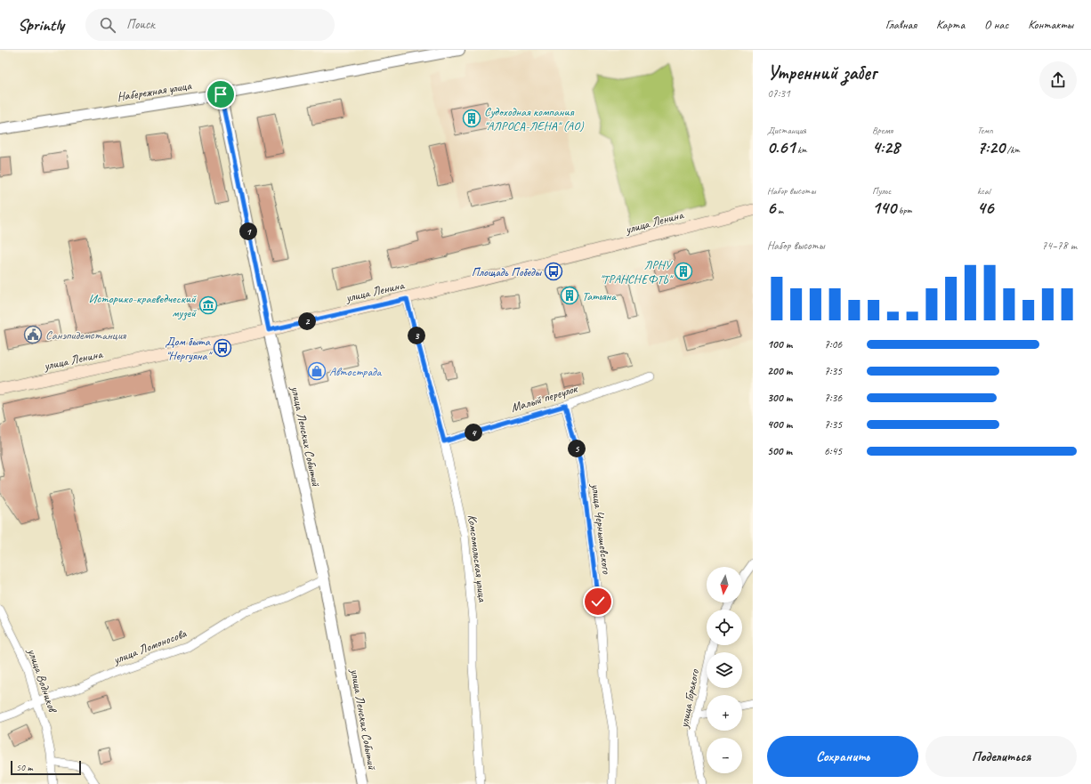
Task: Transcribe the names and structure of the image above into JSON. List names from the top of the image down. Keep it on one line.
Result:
{"streets":{"main road":["улица Ленина"],"street":["Набережная улица","Малый переулок","улица Ленских Событий","улица Чернышевского","Комсомольская улица","улица Ломоносова","улица Водников","улица Горького"]},"crossings":[["Набережная улица","улица Ленских Событий"],["улица Ленина","улица Ленских Событий"],["улица Ленина","Комсомольская улица"],["Малый переулок","улица Чернышевского"],["Малый переулок","Комсомольская улица"],["улица Ленских Событий","улица Ломоносова"],["улица Ломоносова","улица Водников"]],"places":{"building":["Судоходная компания \"АЛРОСА-ЛЕНА\" (АО)","ЛРНУ \"ТРАНСНЕФТЬ\"","Татьяна"],"bus stop":["Площадь Победы","Дом быта \"Нергуяна\""],"museum":["Историко-краеведческий музей"],"public building":["Санэпидемстанция"],"shop":["Автострада"]},"scale_bar":"50 m","north":"bottom","page":{"header":"Sprintly","search":"Поиск","nav":["Главная","Карта","О нас","Контакты"],"heading":["Утренний забег","07:31"],"stats":[["Дистанция","0.61 km"],["Время","4:28"],["Темп","7:20 /km"],["Набор высоты","6 m"],["Пульс","140 bpm"],["kcal","46"]],"pins":["1","2","3","4","5"],"chart":["Набор высоты","74–78 m"],"list":[{"name":"100 m","note":"7:06"},{"name":"200 m","note":"7:35"},{"name":"300 m","note":"7:36"},{"name":"400 m","note":"7:35"},{"name":"500 m","note":"6:45"}],"map_buttons":["+","−"],"buttons":["Сохранить","Поделиться"],"scale":"50 m"}}
